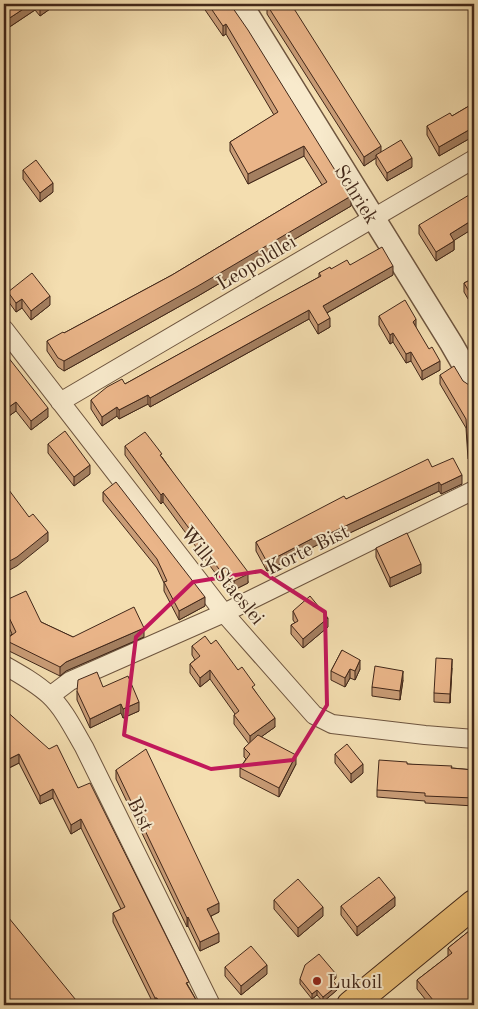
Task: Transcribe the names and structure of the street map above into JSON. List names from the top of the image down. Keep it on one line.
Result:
{"streets":{"street":["Schriek","Leopoldlei","Korte Bist","Willy Staeslei","Bist"]},"crossings":[["Schriek","Leopoldlei"],["Leopoldlei","Willy Staeslei"],["Korte Bist","Willy Staeslei"],["Korte Bist","Bist"]],"places":["Lukoil"]}
